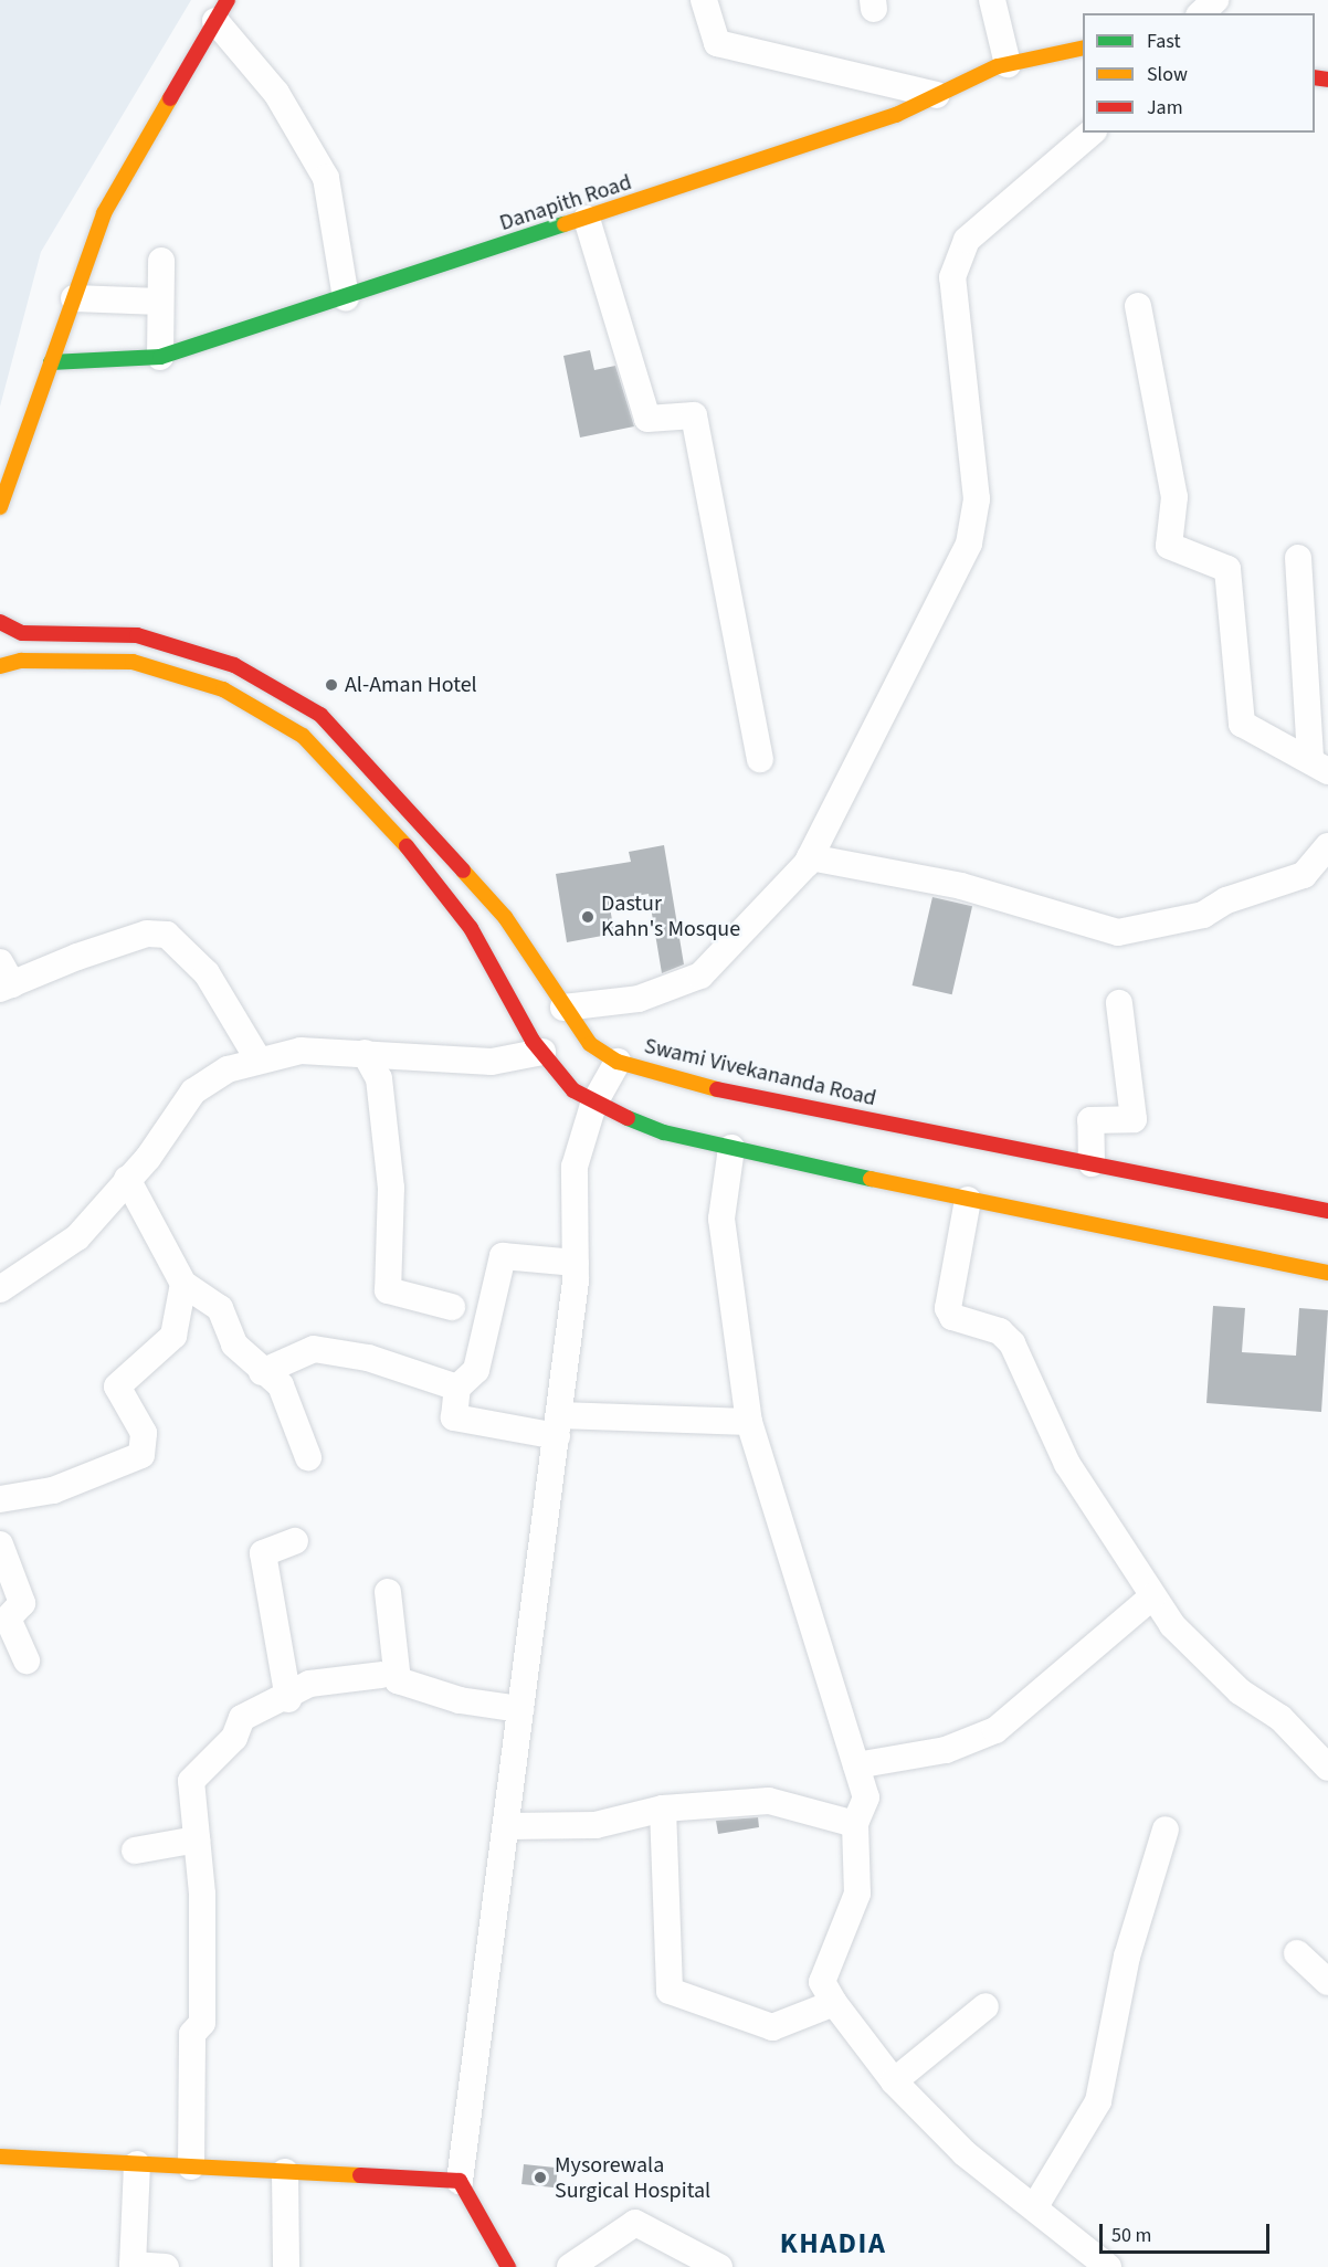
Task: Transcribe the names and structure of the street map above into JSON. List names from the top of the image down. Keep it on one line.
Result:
{"streets":{"main road":["Danapith Road","Swami Vivekananda Road"]},"districts":["KHADIA"],"places":["Al-Aman Hotel","Dastur Kahn's Mosque","Mysorewala Surgical Hospital"],"legend":["Fast","Slow","Jam"],"scale_bar":"50 m"}
